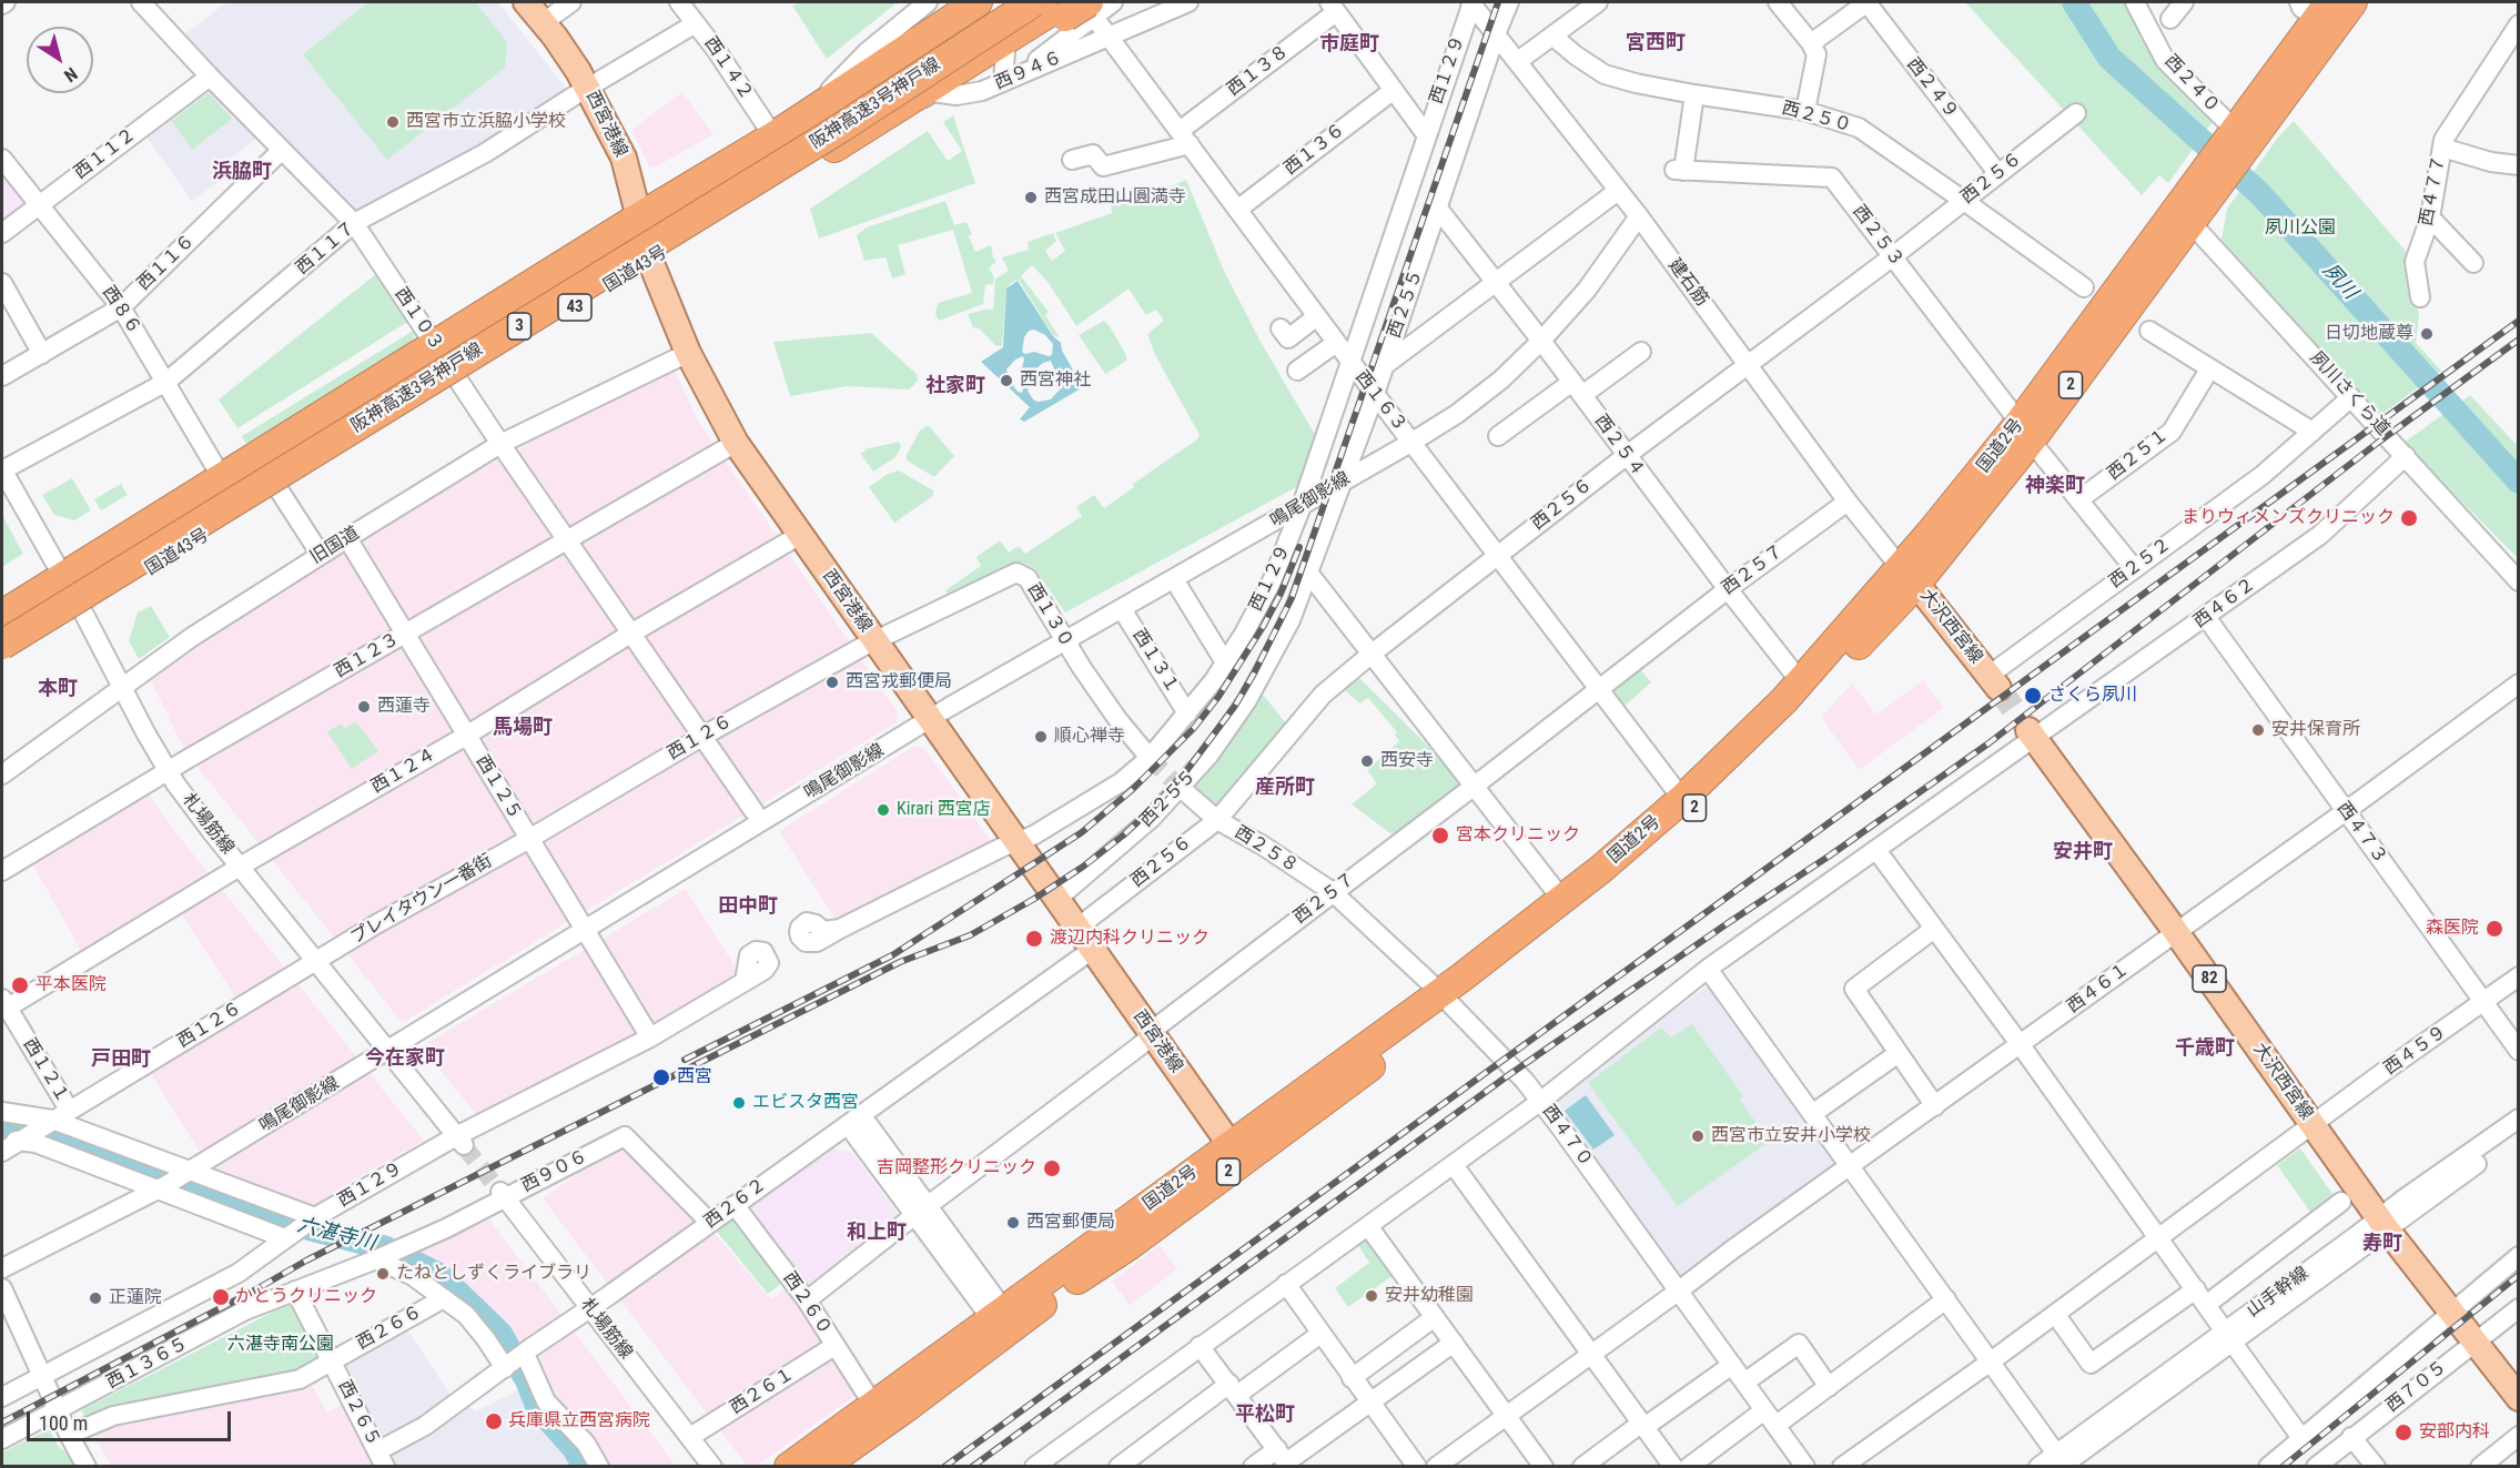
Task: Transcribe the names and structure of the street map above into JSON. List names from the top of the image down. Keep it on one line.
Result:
{"streets":{"highway":["阪神高速3号神戸線","国道43号","43","3","2","国道2号"],"main road":["西宮港線","大沢西宮線","82"],"street":["西１４２","西１２９","西９４６","西１３８","西２４０","西２４９","西２５０","西１３６","西１１２","西２５６","西４７７","西２５３","西１１７","西１１６","建石筋","西２５５","西８６","西１０３","夙川さくら道","西１６３","西２５４","西２５１","鳴尾御影線","旧国道","西２５２","西２５７","西４６２","西１３０","西１２３","西１３１","西１２６","西１２４","西１２５","札場筋線","西４７３","西２５８","プレイタウン一番街","西４６１","西４５９","西１２１","西４７０","西９０６","西２６２","山手幹線","西２６０","西２６６","西１３６５","西７０５","西２６１","西２６５"]},"crossings":[["西１４２","西１１７"],["西１４２","43"],["西１２９","西宮港線"],["西１２９","建石筋"],["西１２９","西１６３"],["西１２９","鳴尾御影線"],["西１２９","西１３０"],["西１２９","西１３１"],["西１２９","西１２５"],["西１２９","札場筋線"],["西９４６","西１６３"],["西１３８","西１６３"],["西２４０","国道2号"],["西２４９","西２５６"],["西２５０","西２５６"],["西２５０","西２５３"],["西宮港線","西２５６"],["西宮港線","西１１７"],["西宮港線","国道43号"],["西宮港線","西２５５"],["西宮港線","43"],["西宮港線","国道2号"],["西宮港線","鳴尾御影線"],["西宮港線","旧国道"],["西宮港線","西２５７"],["西宮港線","西１３０"],["西宮港線","西１２３"],["西宮港線","西１２６"],["西宮港線","西１２４"],["西宮港線","西２６２"],["西１３６","西１６３"],["西１１２","西８６"],["西１１２","西１０３"],["西２５６","西２５３"],["西２５６","建石筋"],["西２５６","西１６３"],["西２５６","西２５４"],["西２５６","西２５８"],["西２５３","国道2号"],["西２５３","西２５１"],["西２５３","西２５２"],["西１１７","西８６"],["西１１７","西１０３"],["西１１７","札場筋線"],["西１１６","西８６"],["西１１６","西１０３"],["国道43号","西１０３"],["国道43号","西１６３"],["国道43号","札場筋線"],["建石筋","西２５５"],["建石筋","国道2号"],["建石筋","鳴尾御影線"],["建石筋","西２５７"],["建石筋","大沢西宮線"],["西２５５","西１６３"],["西２５５","西２５４"],["西２５５","鳴尾御影線"],["西２５５","西２５８"],["43","西８６"],["43","西１０３"],["43","札場筋線"],["西１０３","旧国道"],["西１０３","西１２３"],["西１０３","西１２６"],["西１０３","西１２４"],["夙川さくら道","国道2号"],["夙川さくら道","西２５２"],["夙川さくら道","西４６２"],["西１６３","国道2号"],["西１６３","鳴尾御影線"],["西１６３","西２５７"],["西２５４","国道2号"],["西２５４","鳴尾御影線"],["西２５４","西２５７"],["国道2号","大沢西宮線"],["国道2号","西２５８"],["国道2号","西４７０"],["国道2号","西２６０"],["鳴尾御影線","西１３０"],["鳴尾御影線","西１３１"],["鳴尾御影線","西１２５"],["鳴尾御影線","札場筋線"],["旧国道","西１２５"],["旧国道","札場筋線"],["西２５２","大沢西宮線"],["西２５７","西２５８"],["西２５７","西２６０"],["西４６２","大沢西宮線"],["西４６２","西４７３"],["西４６２","西４７０"],["西１３０","西１２６"],["大沢西宮線","西４６１"],["大沢西宮線","西４５９"],["大沢西宮線","山手幹線"],["大沢西宮線","西７０５"],["西１２３","西１２５"],["西１２３","札場筋線"],["西１２６","西１２５"],["西１２６","札場筋線"],["西１２６","プレイタウン一番街"],["西１２６","西１２１"],["西１２４","西１２５"],["西１２４","札場筋線"],["西１２４","西１２１"],["西１２５","プレイタウン一番街"],["札場筋線","プレイタウン一番街"],["札場筋線","西９０６"],["札場筋線","西２６２"],["札場筋線","西２６１"],["西４７３","西４６１"],["西４７３","西４５９"],["西２５８","西４７０"],["西４６１","西４７０"],["西９０６","西２６２"],["西９０６","西１３６５"],["西２６２","西２６０"],["西２６２","西２６５"],["西２６０","西２６１"],["西２６６","西２６５"],["西１３６５","西２６５"]],"districts":["宮西町","市庭町","浜脇町","社家町","神楽町","本町","馬場町","産所町","安井町","田中町","千歳町","今在家町","戸田町","和上町","寿町","平松町"],"water":["夙川","六湛寺川"],"parks":["夙川公園","六湛寺南公園"],"places":["西宮市立浜脇小学校","西宮成田山圓満寺","日切地蔵尊","西宮神社","まりウィメンズクリニック","西宮戎郵便局","さくら夙川","西蓮寺","安井保育所","順心禅寺","西安寺","Kirari 西宮店","宮本クリニック","森医院","渡辺内科クリニック","平本医院","西宮","エビスタ西宮","西宮市立安井小学校","吉岡整形クリニック","西宮郵便局","たねとしずくライブラリ","安井幼稚園","かとうクリニック","正蓮院","兵庫県立西宮病院","安部内科"],"scale_bar":"100 m","north":"bottom right"}
